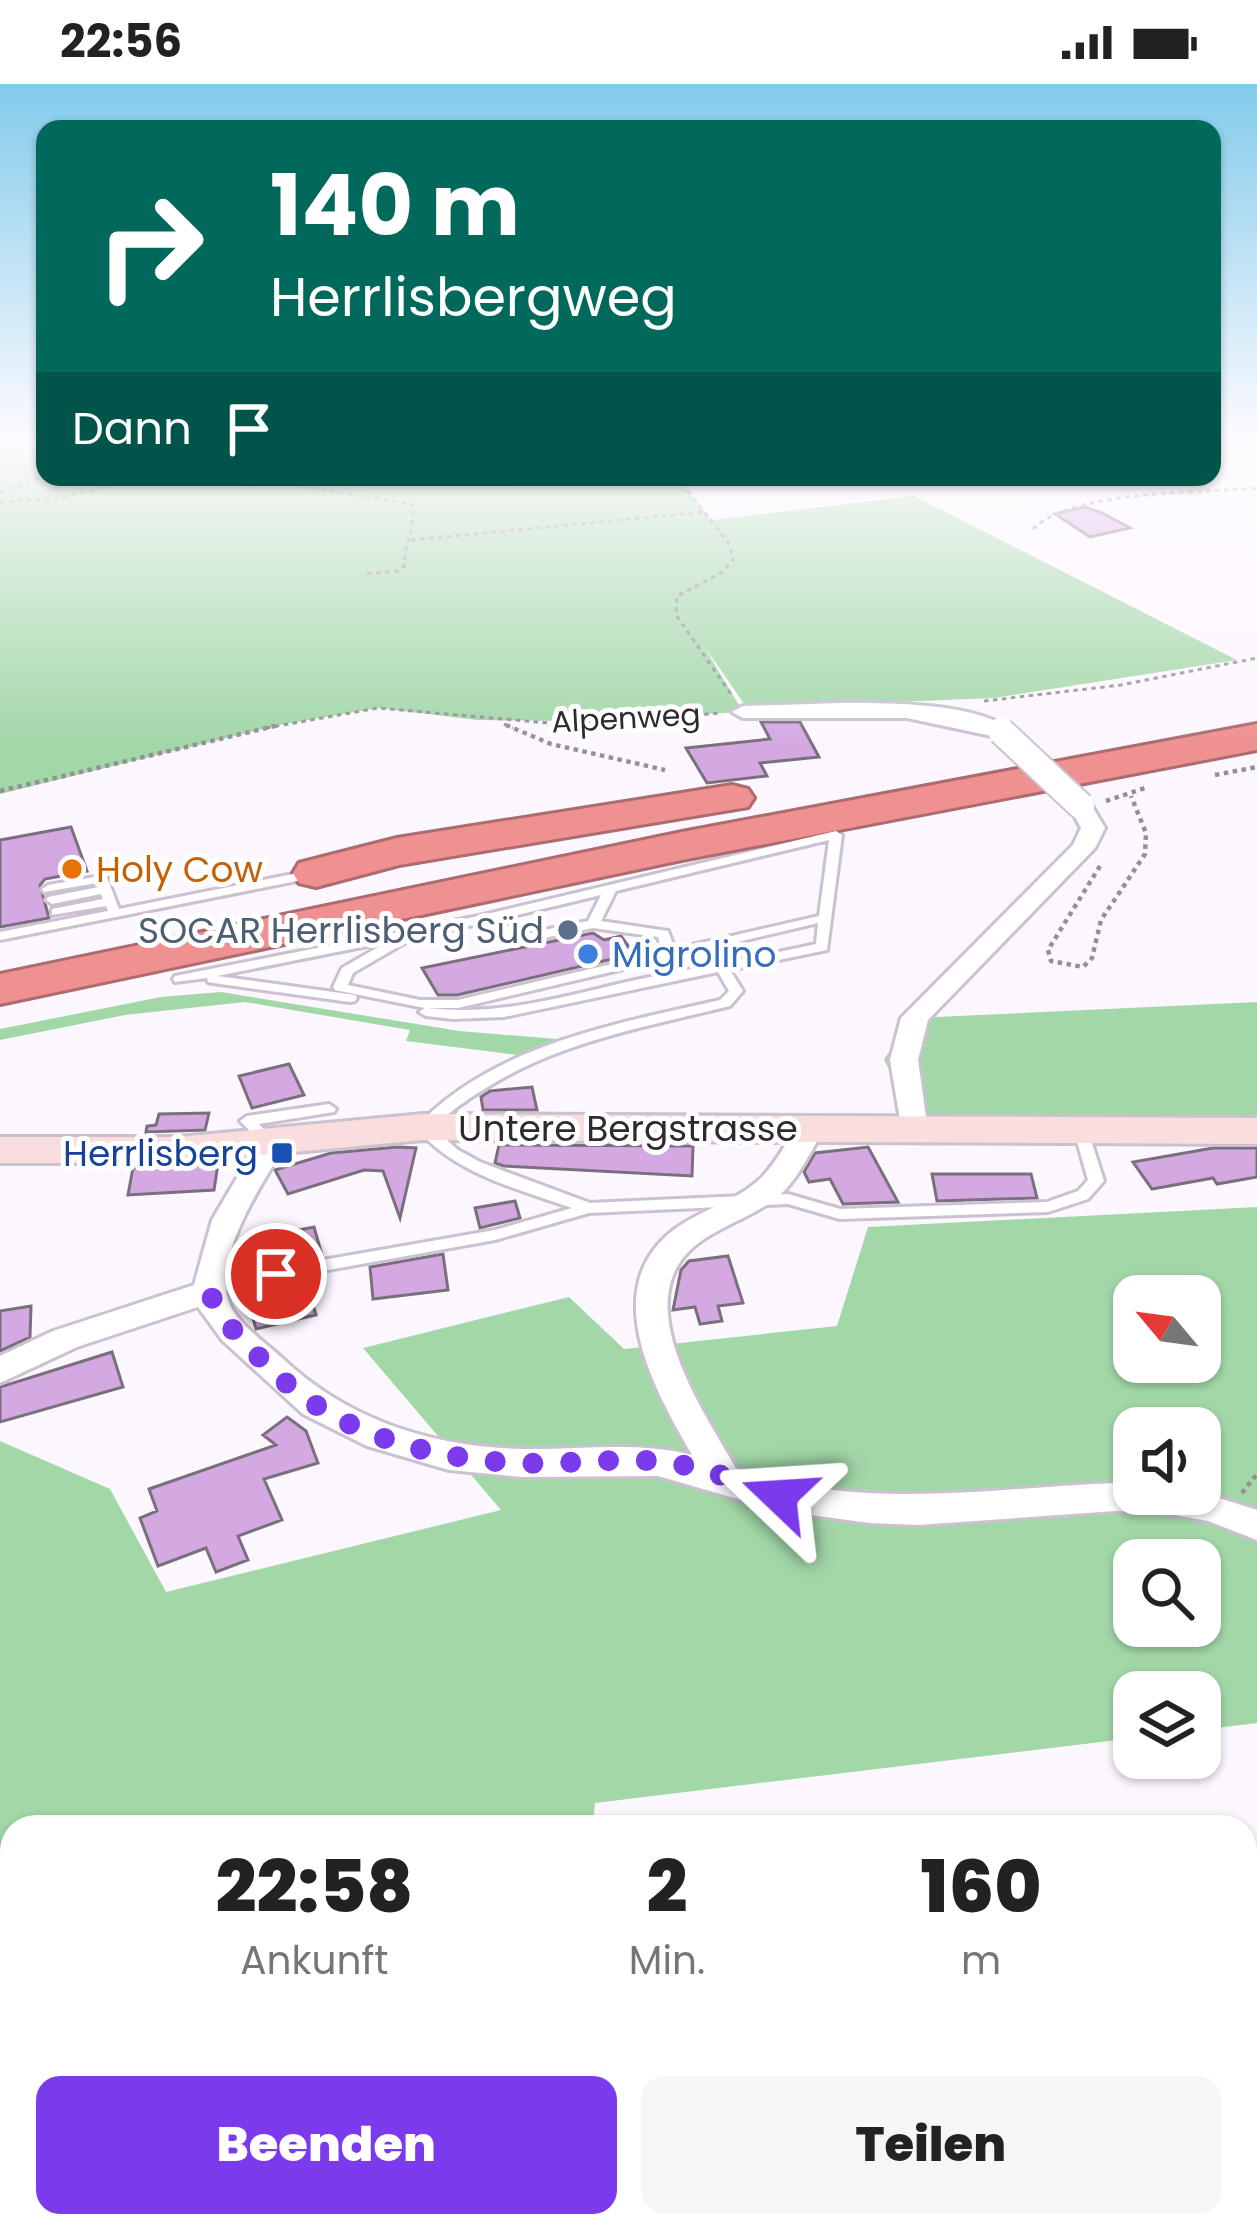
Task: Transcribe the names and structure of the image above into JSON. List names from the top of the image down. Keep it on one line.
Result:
{"streets":{"main road":["Untere Bergstrasse"],"street":["Alpenweg"]},"places":{"other":["Holy Cow","SOCAR Herrlisberg Süd","Migrolino"],"transit":["Herrlisberg"]},"north":"top left","page":{"status":"22:56","turn":["140 m","Herrlisbergweg"],"then":"Dann","eta":["22:58","Ankunft","2","Min.","160","m"],"buttons":["Beenden","Teilen"]}}
